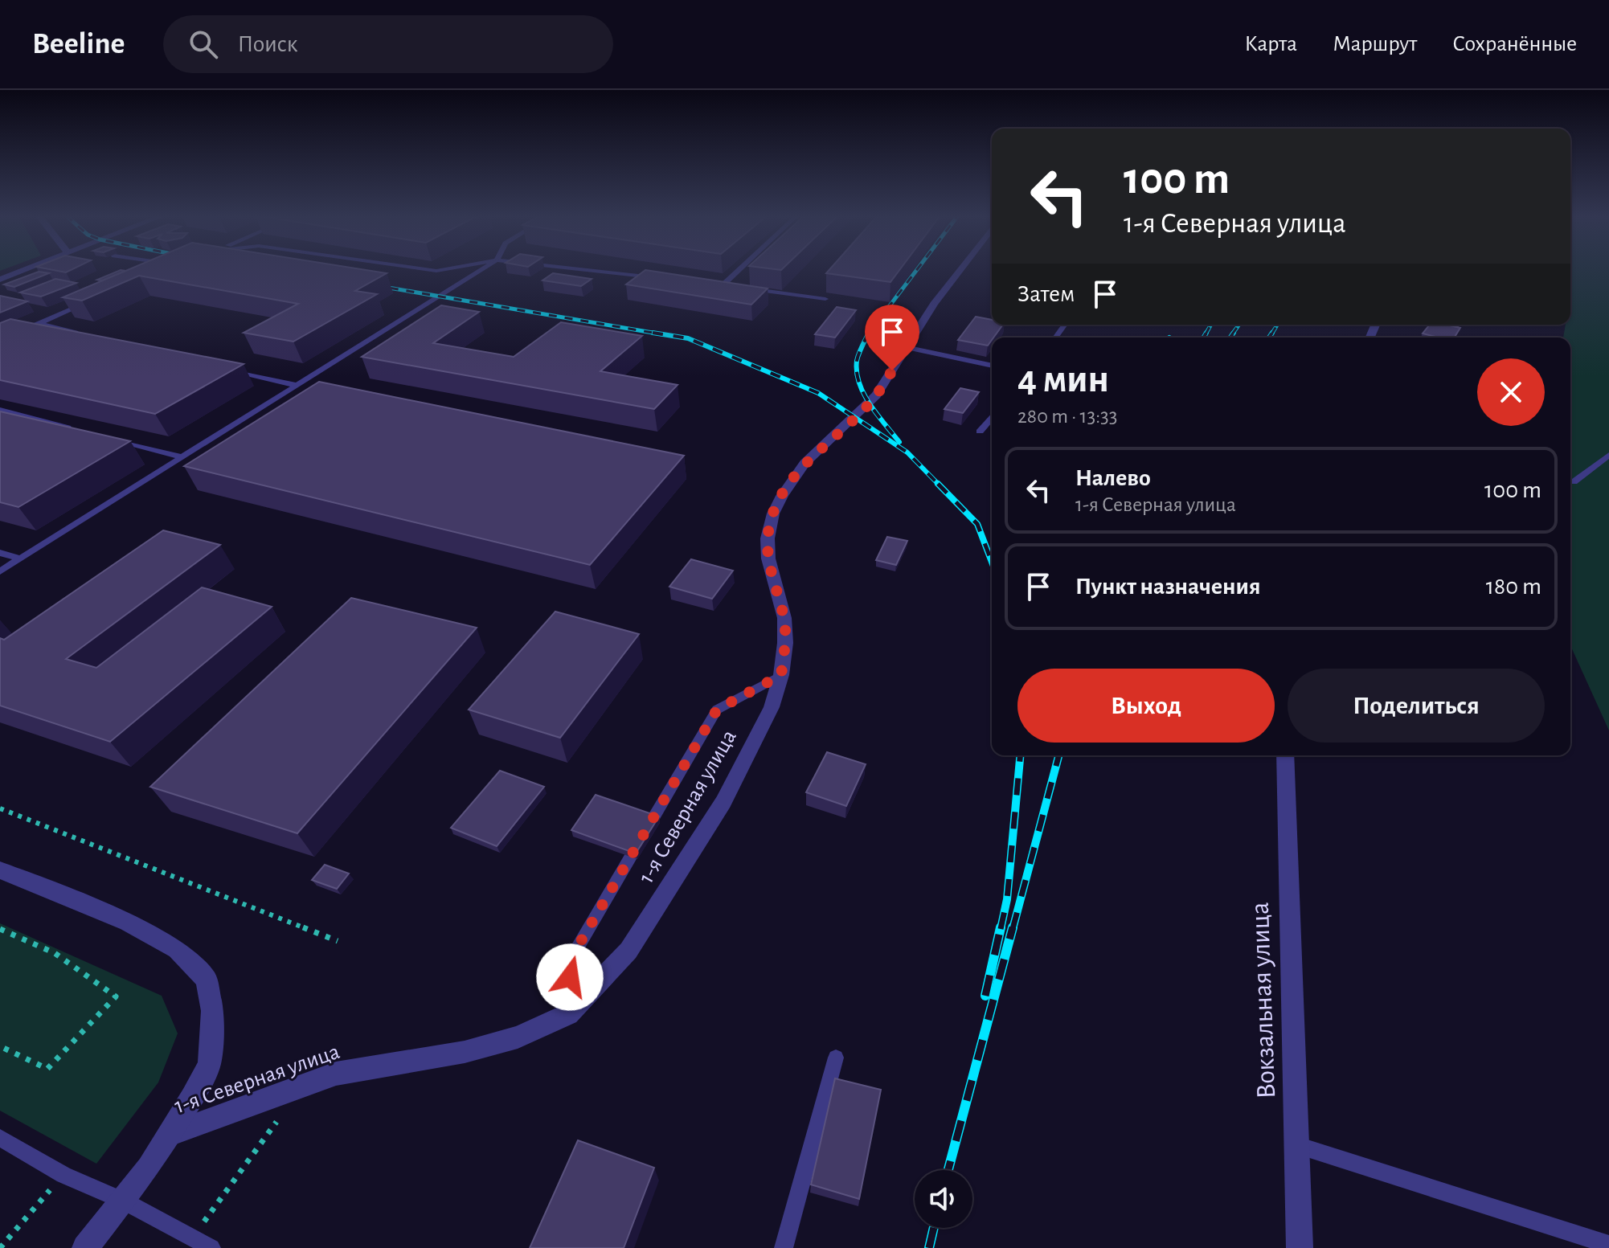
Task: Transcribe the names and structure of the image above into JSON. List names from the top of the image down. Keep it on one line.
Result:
{"streets":{"street":["1-я Северная улица","Вокзальная улица"]},"page":{"header":"Beeline","search":"Поиск","nav":["Карта","Маршрут","Сохранённые"],"turn":["100 m","1-я Северная улица"],"then":"Затем","heading":["4 мин","280 m · 13:33"],"list":[{"name":"Налево","note":"1-я Северная улица","value":"100 m"},{"name":"Пункт назначения","value":"180 m"}],"buttons":["Выход","Поделиться"]}}
